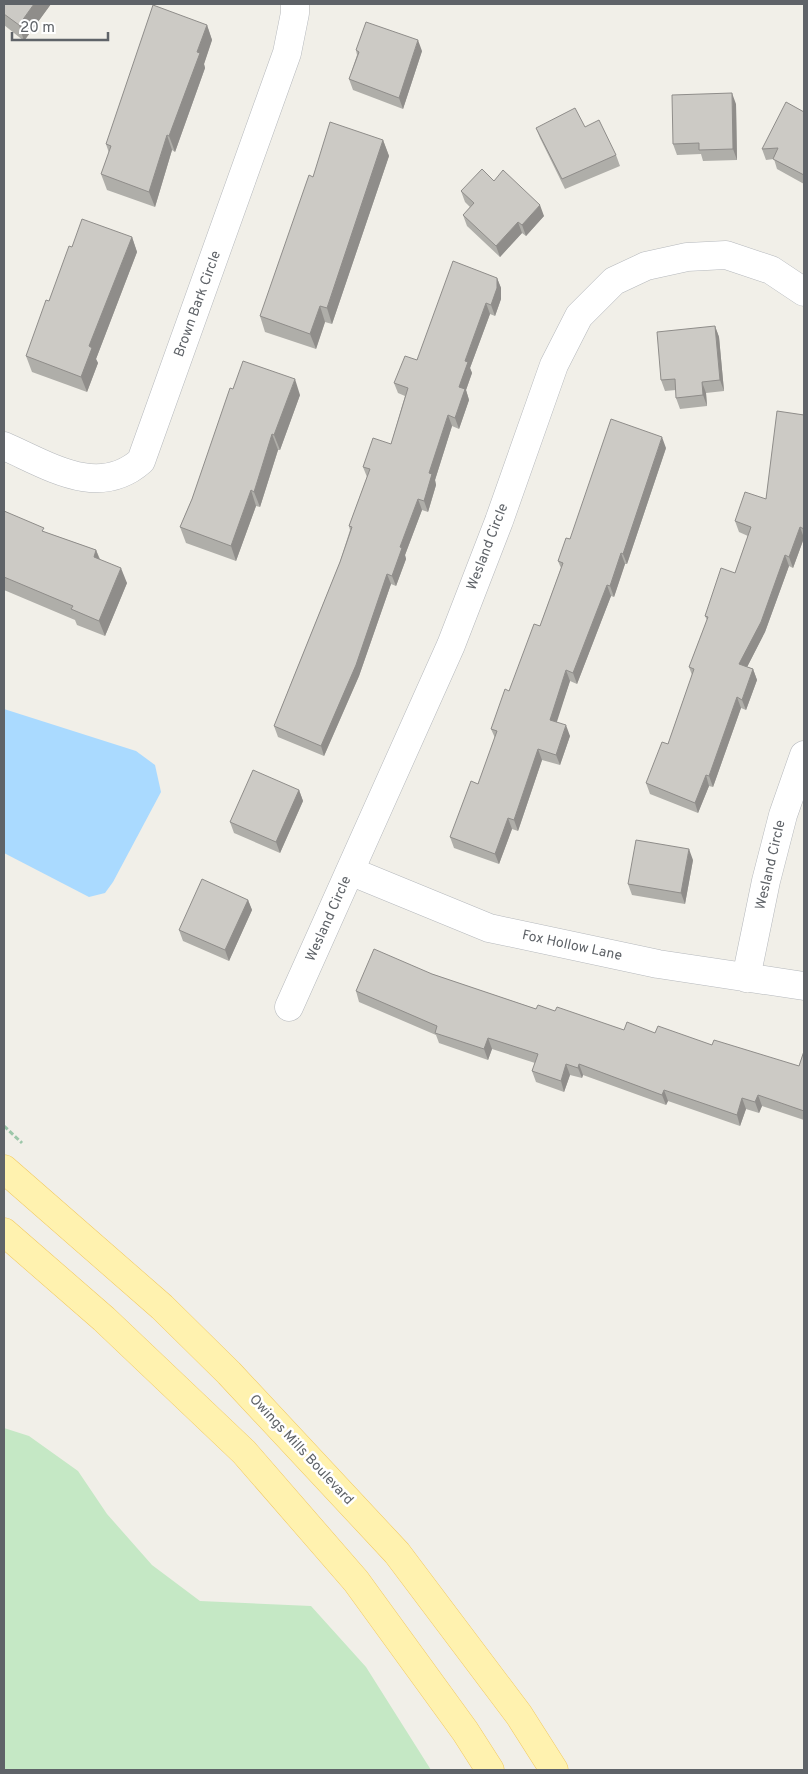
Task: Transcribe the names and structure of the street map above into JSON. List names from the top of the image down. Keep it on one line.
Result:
{"streets":{"main road":["Owings Mills Boulevard"],"street":["Brown Bark Circle","Wesland Circle","Fox Hollow Lane"]},"crossings":[["Wesland Circle","Fox Hollow Lane"]],"scale_bar":"20 m"}
